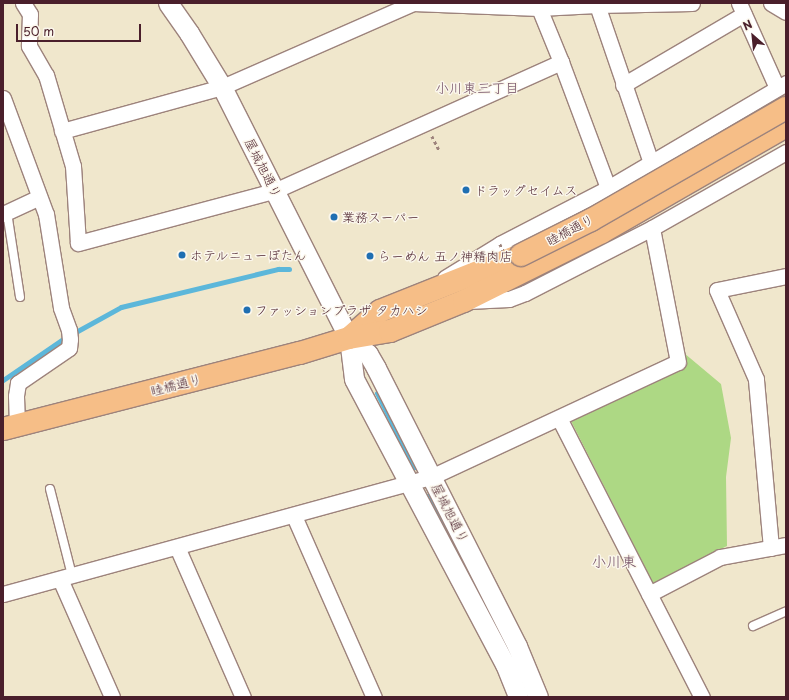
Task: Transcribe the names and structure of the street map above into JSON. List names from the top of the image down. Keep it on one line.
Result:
{"streets":{"main road":["睦橋通り"],"street":["屋城旭通り"]},"crossings":[["屋城旭通り","睦橋通り"]],"districts":["小川東三丁目","小川東"],"places":["ドラッグセイムス","業務スーパー","ホテルニューぼたん","らーめん 五ノ神精肉店","ファッションプラザ タカハシ"],"scale_bar":"50 m","north":"top left"}
